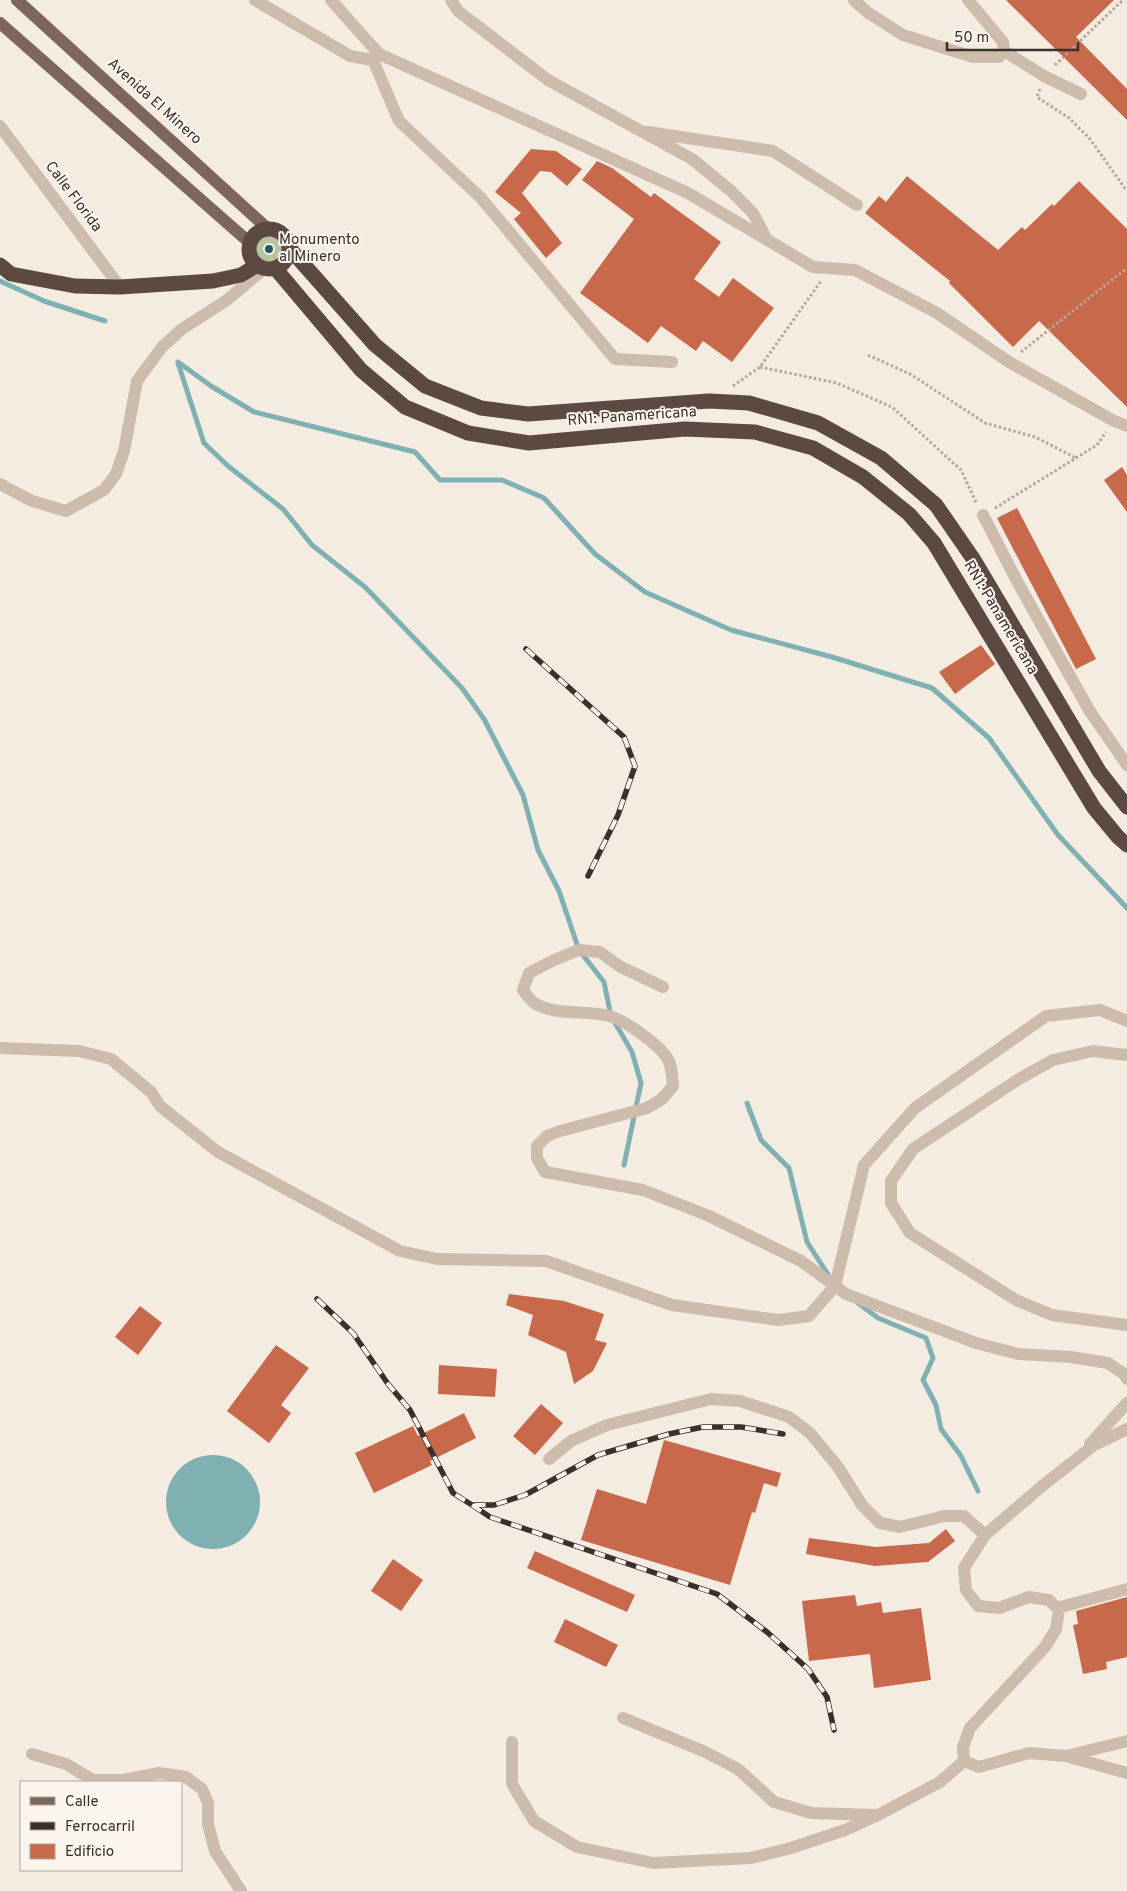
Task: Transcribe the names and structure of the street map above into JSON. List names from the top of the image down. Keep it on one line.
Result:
{"streets":{"highway":["RN1: Panamericana"],"main road":["Avenida El Minero"],"street":["Calle Florida"]},"crossings":[["Avenida El Minero","RN1: Panamericana"]],"places":["Monumento al Minero"],"legend":["Calle","Ferrocarril","Edificio"],"scale_bar":"50 m"}
